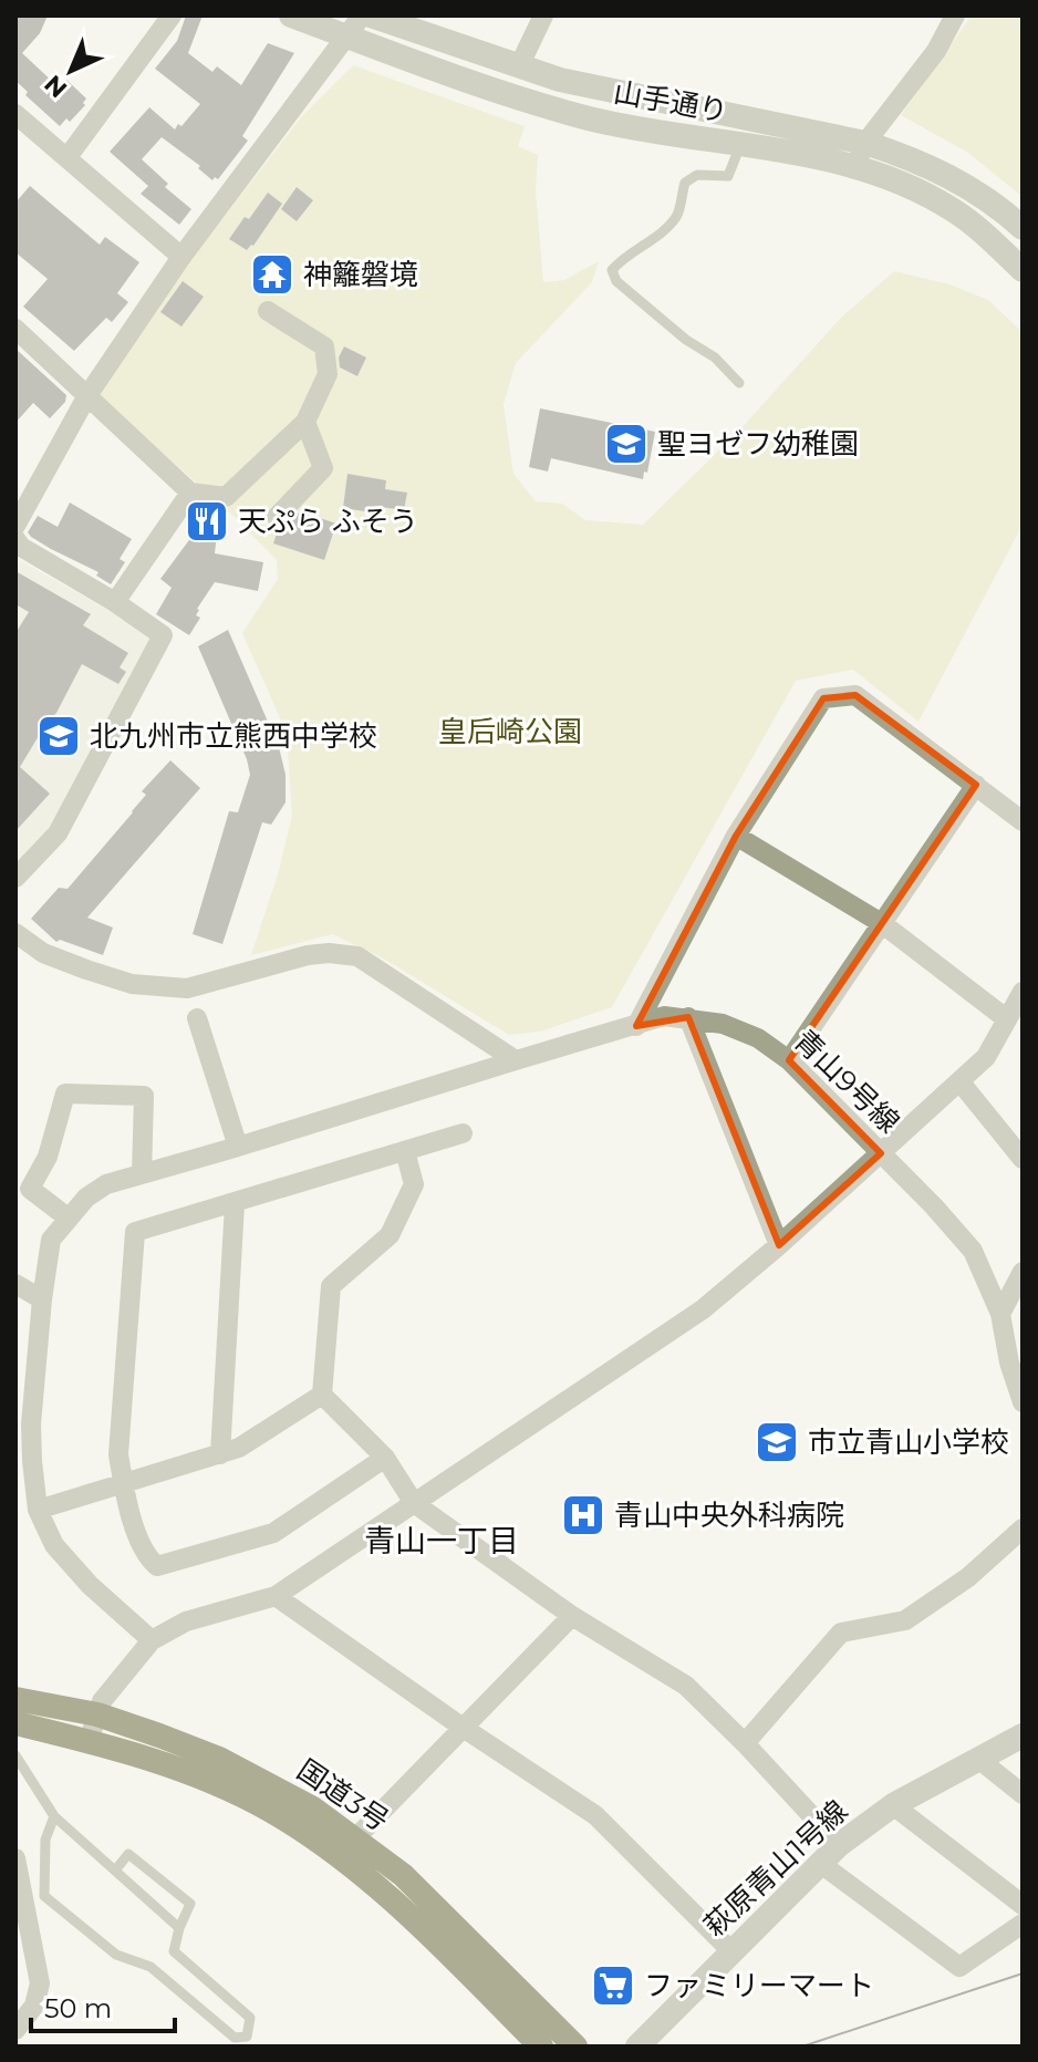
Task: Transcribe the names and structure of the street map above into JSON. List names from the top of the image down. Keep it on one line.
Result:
{"streets":{"highway":["国道3号"],"street":["山手通り","青山9号線","萩原青山1号線"]},"districts":["青山一丁目"],"parks":["皇后崎公園"],"places":{"temple":["神籬磐境"],"school or university":["聖ヨゼフ幼稚園","北九州市立熊西中学校","市立青山小学校"],"restaurant":["天ぷら ふそう"],"hospital":["青山中央外科病院"],"supermarket":["ファミリーマート"]},"scale_bar":"50 m","north":"bottom left"}
